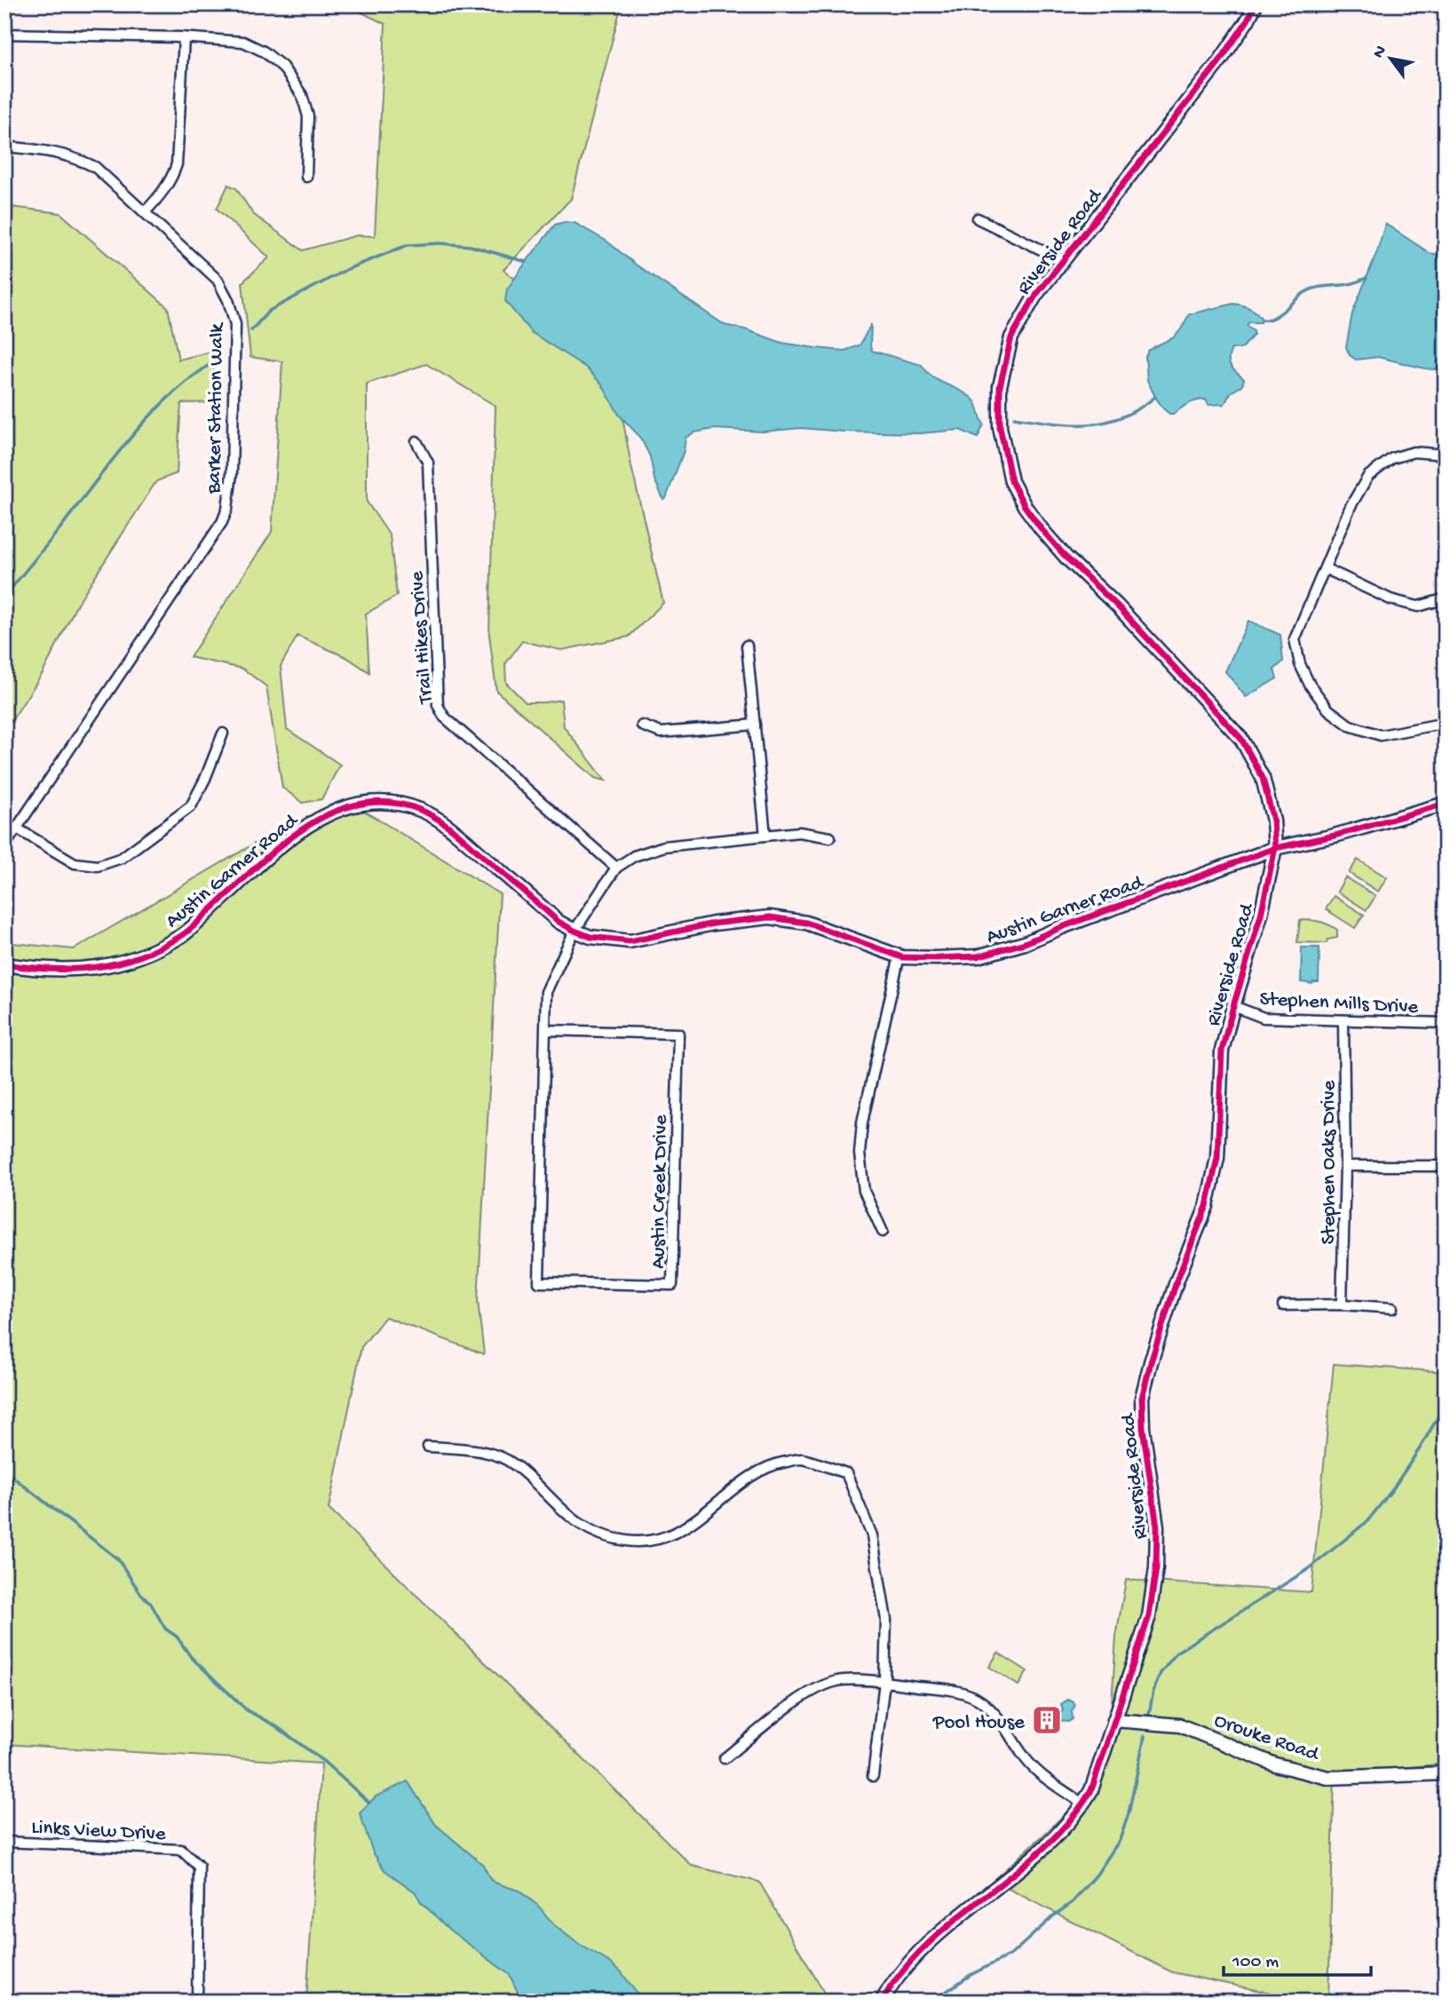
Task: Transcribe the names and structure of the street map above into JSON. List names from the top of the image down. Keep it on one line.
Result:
{"streets":{"street":["Riverside Road","Barker Station Walk","Trail Hikes Drive","Austin Garner Road","Stephen Mills Drive","Stephen Oaks Drive","Austin Creek Drive","Orouke Road","Links View Drive"]},"crossings":[["Riverside Road","Austin Garner Road"],["Riverside Road","Stephen Mills Drive"],["Riverside Road","Orouke Road"],["Trail Hikes Drive","Austin Creek Drive"],["Austin Garner Road","Austin Creek Drive"],["Stephen Mills Drive","Stephen Oaks Drive"]],"places":{"building":["Pool House"]},"scale_bar":"100 m","north":"top left"}
